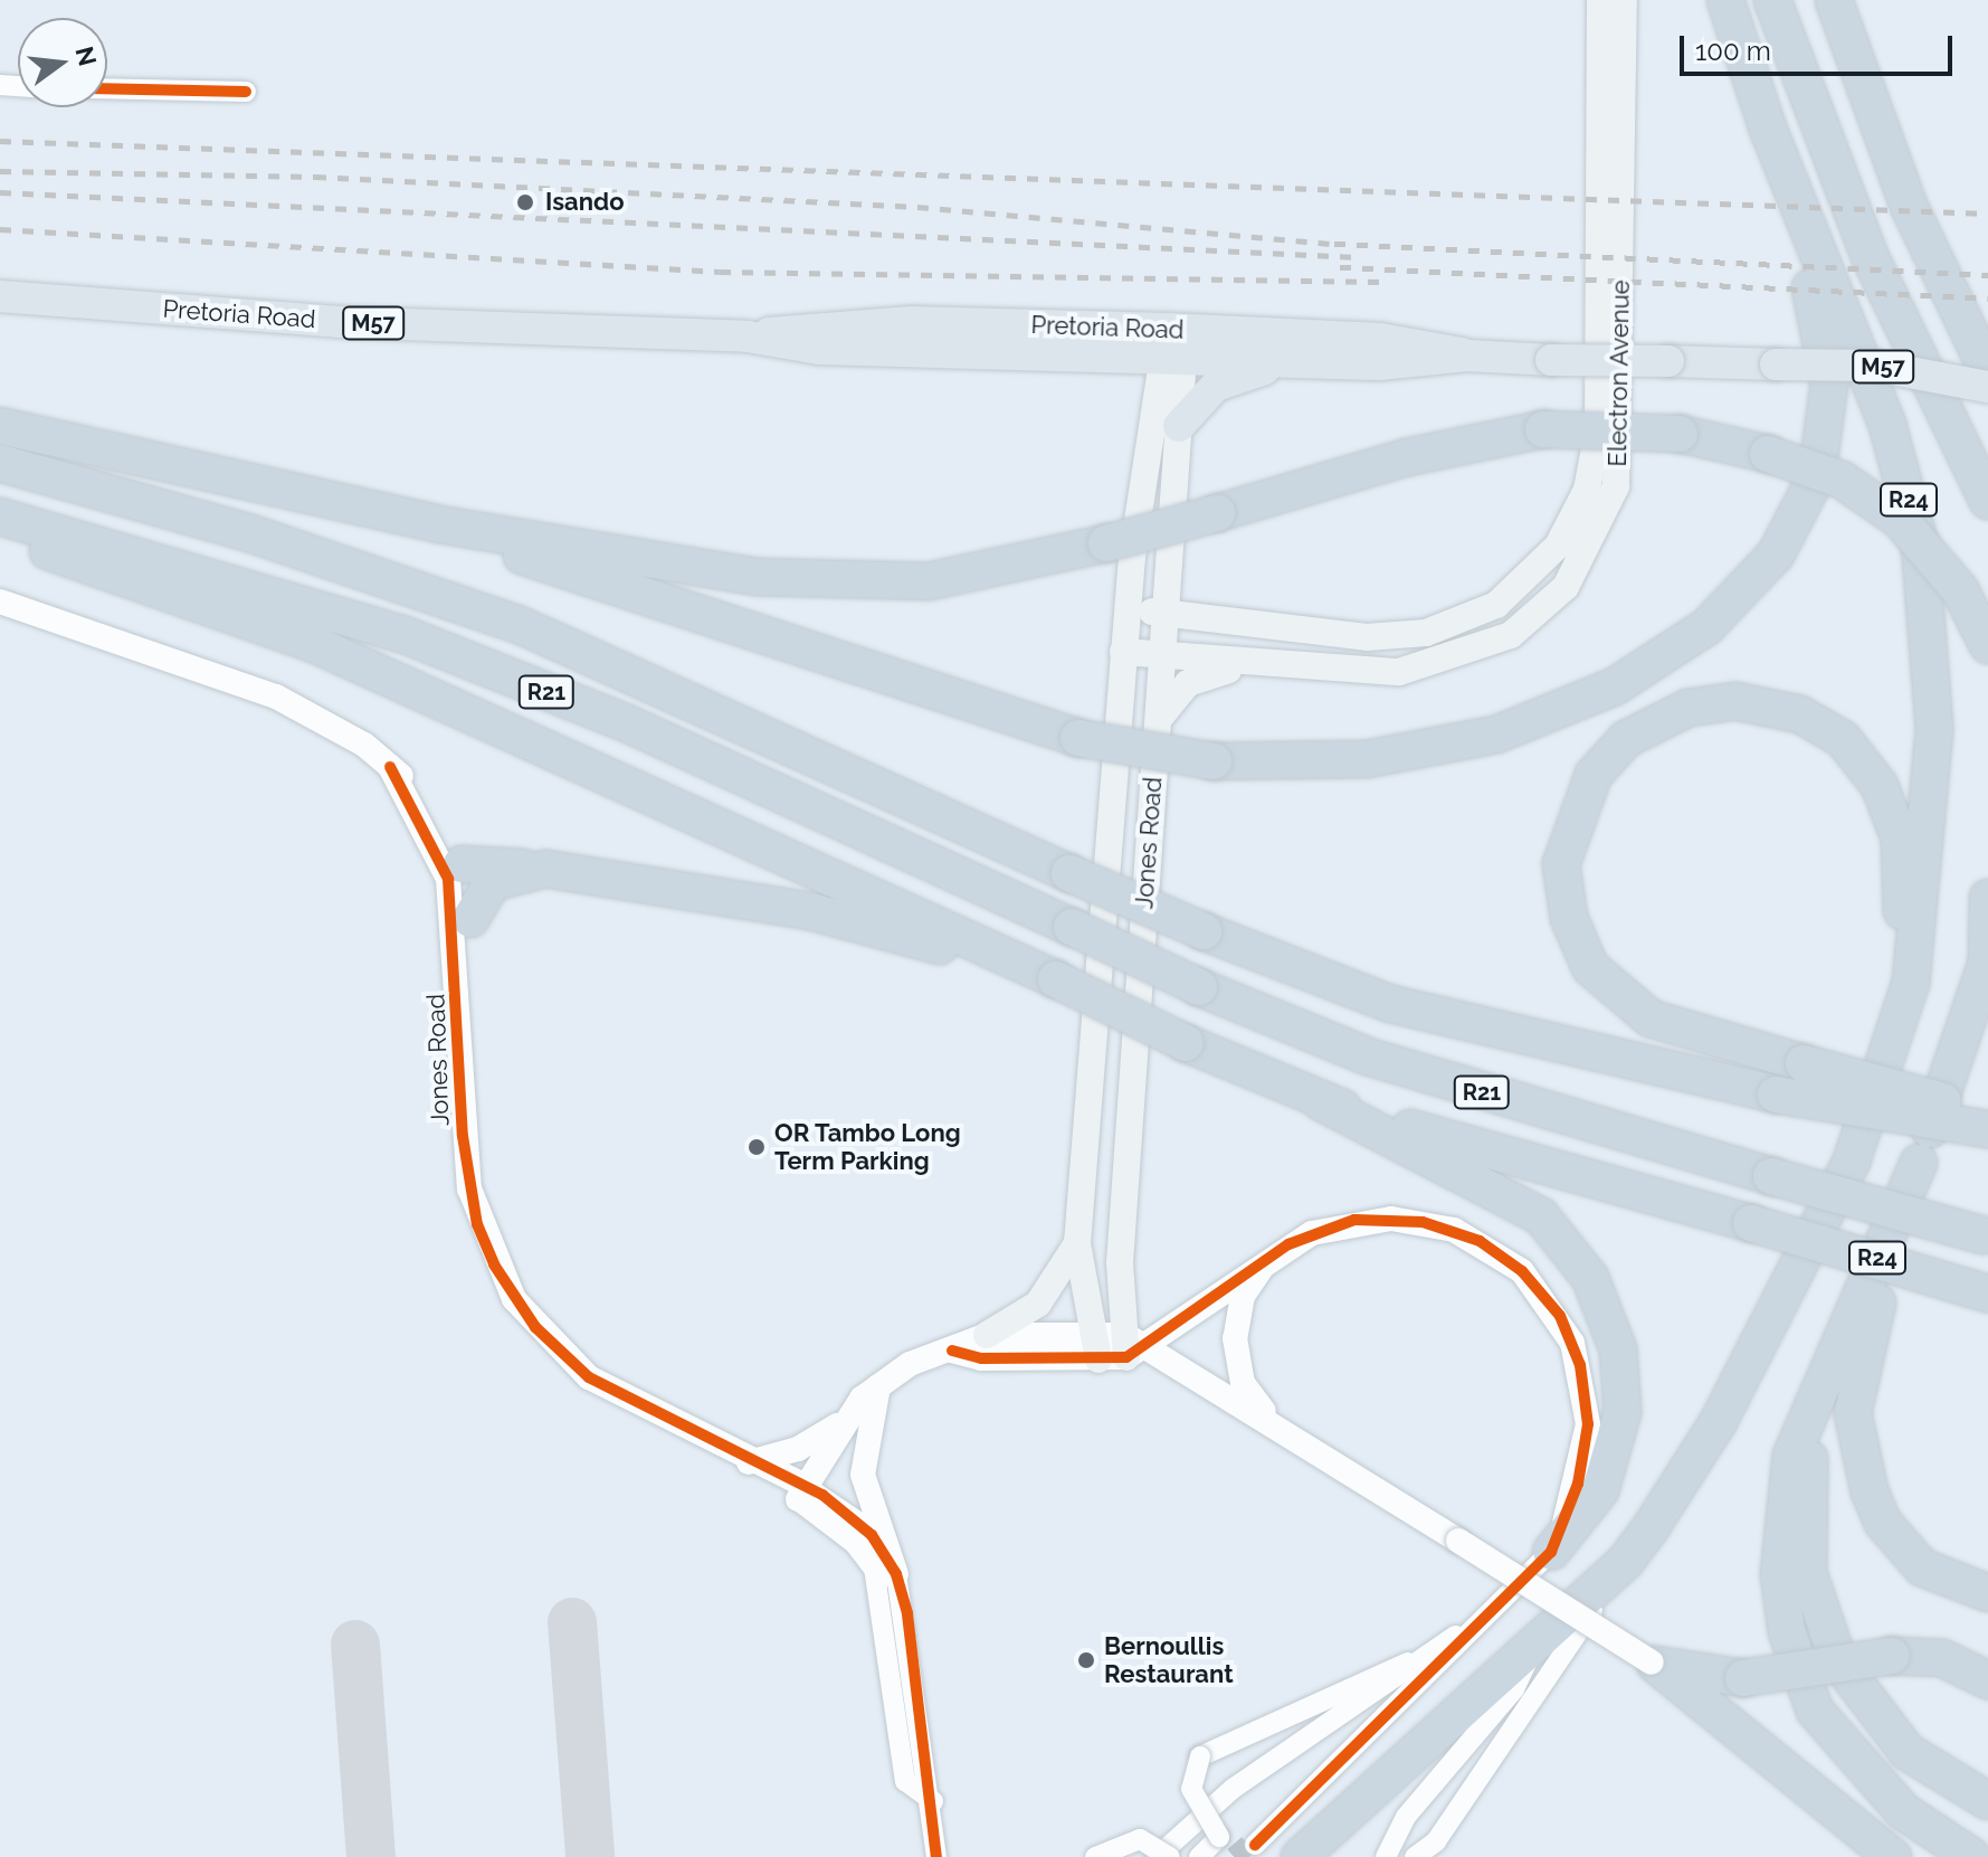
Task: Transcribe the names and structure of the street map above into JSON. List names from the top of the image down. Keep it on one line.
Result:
{"streets":{"highway":["R24","R21"],"main road":["Pretoria Road","M57","Electron Avenue","Jones Road"]},"crossings":[["Pretoria Road","Jones Road"],["Electron Avenue","Jones Road"]],"places":["Isando","OR Tambo Long Term Parking","Bernoullis Restaurant"],"scale_bar":"100 m","north":"right"}
